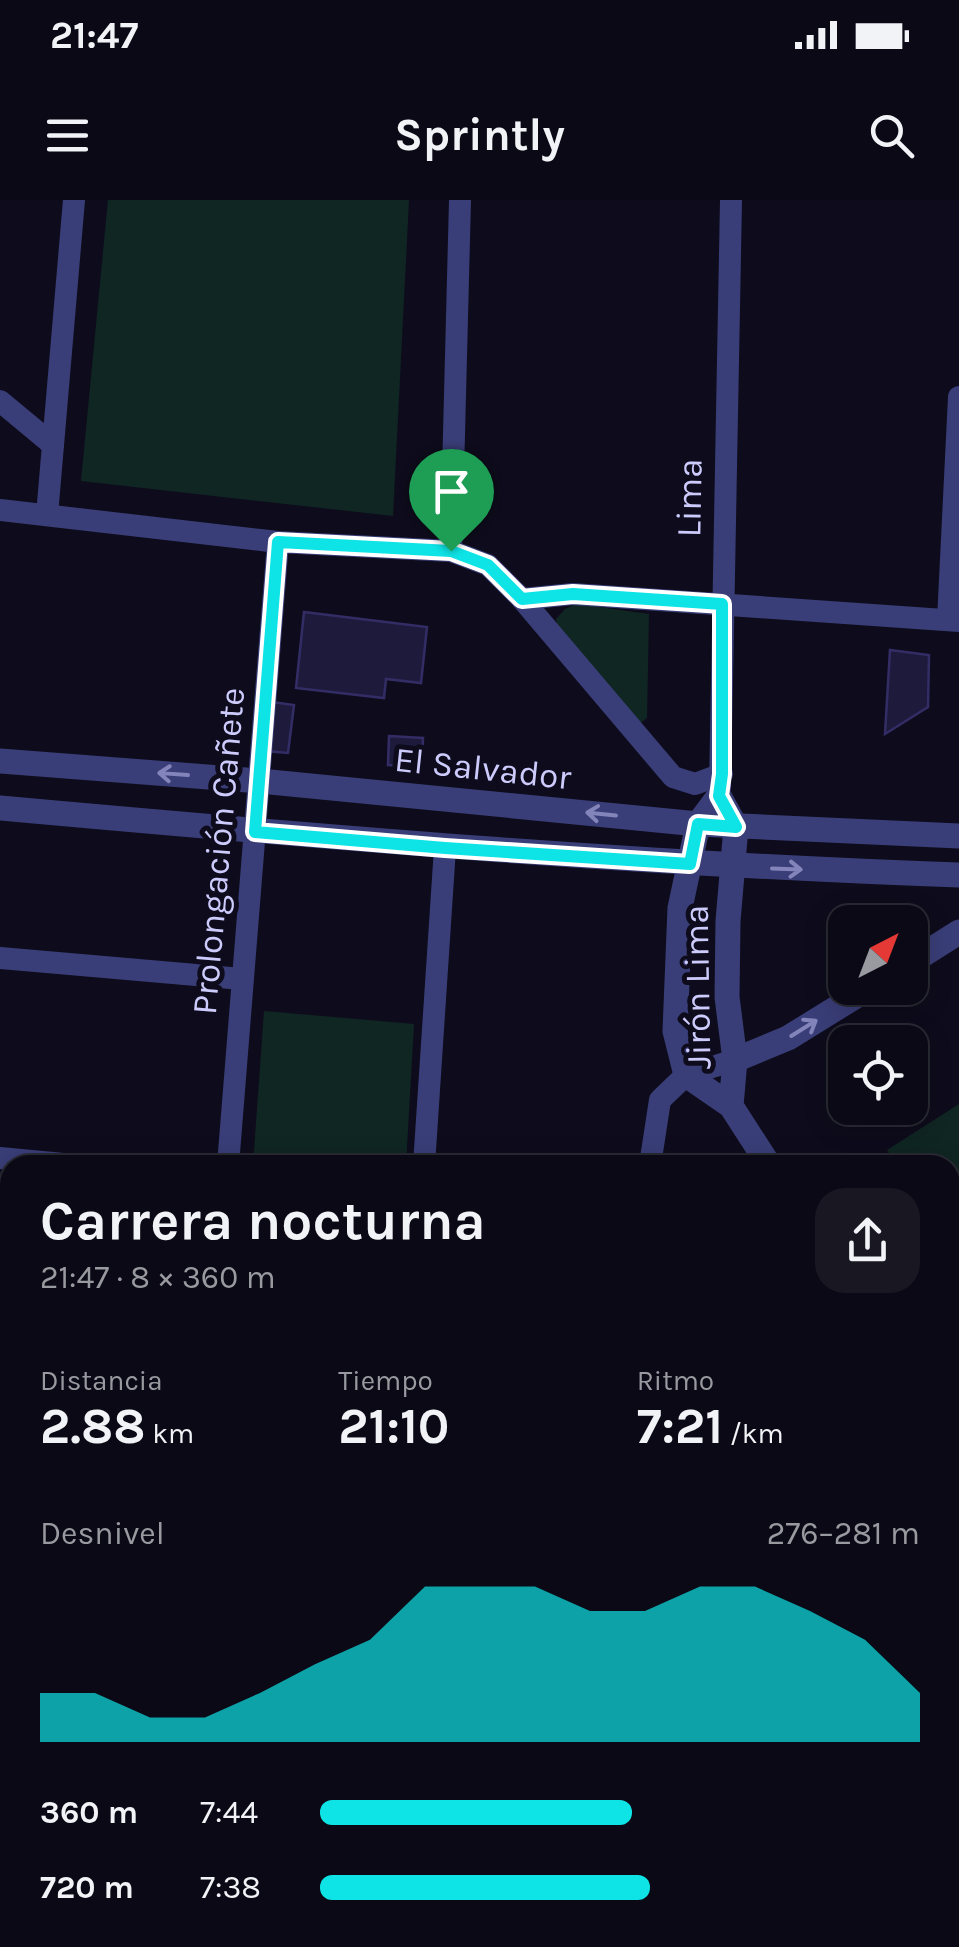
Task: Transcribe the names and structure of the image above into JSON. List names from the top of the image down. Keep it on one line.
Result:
{"streets":{"street":["Lima","El Salvador","Prolongación Cañete","Jirón Lima"]},"crossings":[["Lima","Jirón Lima"],["El Salvador","Prolongación Cañete"],["El Salvador","Jirón Lima"]],"north":"top right","page":{"status":"21:47","header":"Sprintly","heading":["Carrera nocturna","21:47 · 8 × 360 m"],"stats":[["Distancia","2.88 km"],["Tiempo","21:10"],["Ritmo","7:21 /km"]],"chart":["Desnivel","276–281 m"],"list":[{"name":"360 m","note":"7:44"},{"name":"720 m","note":"7:38"}]}}
